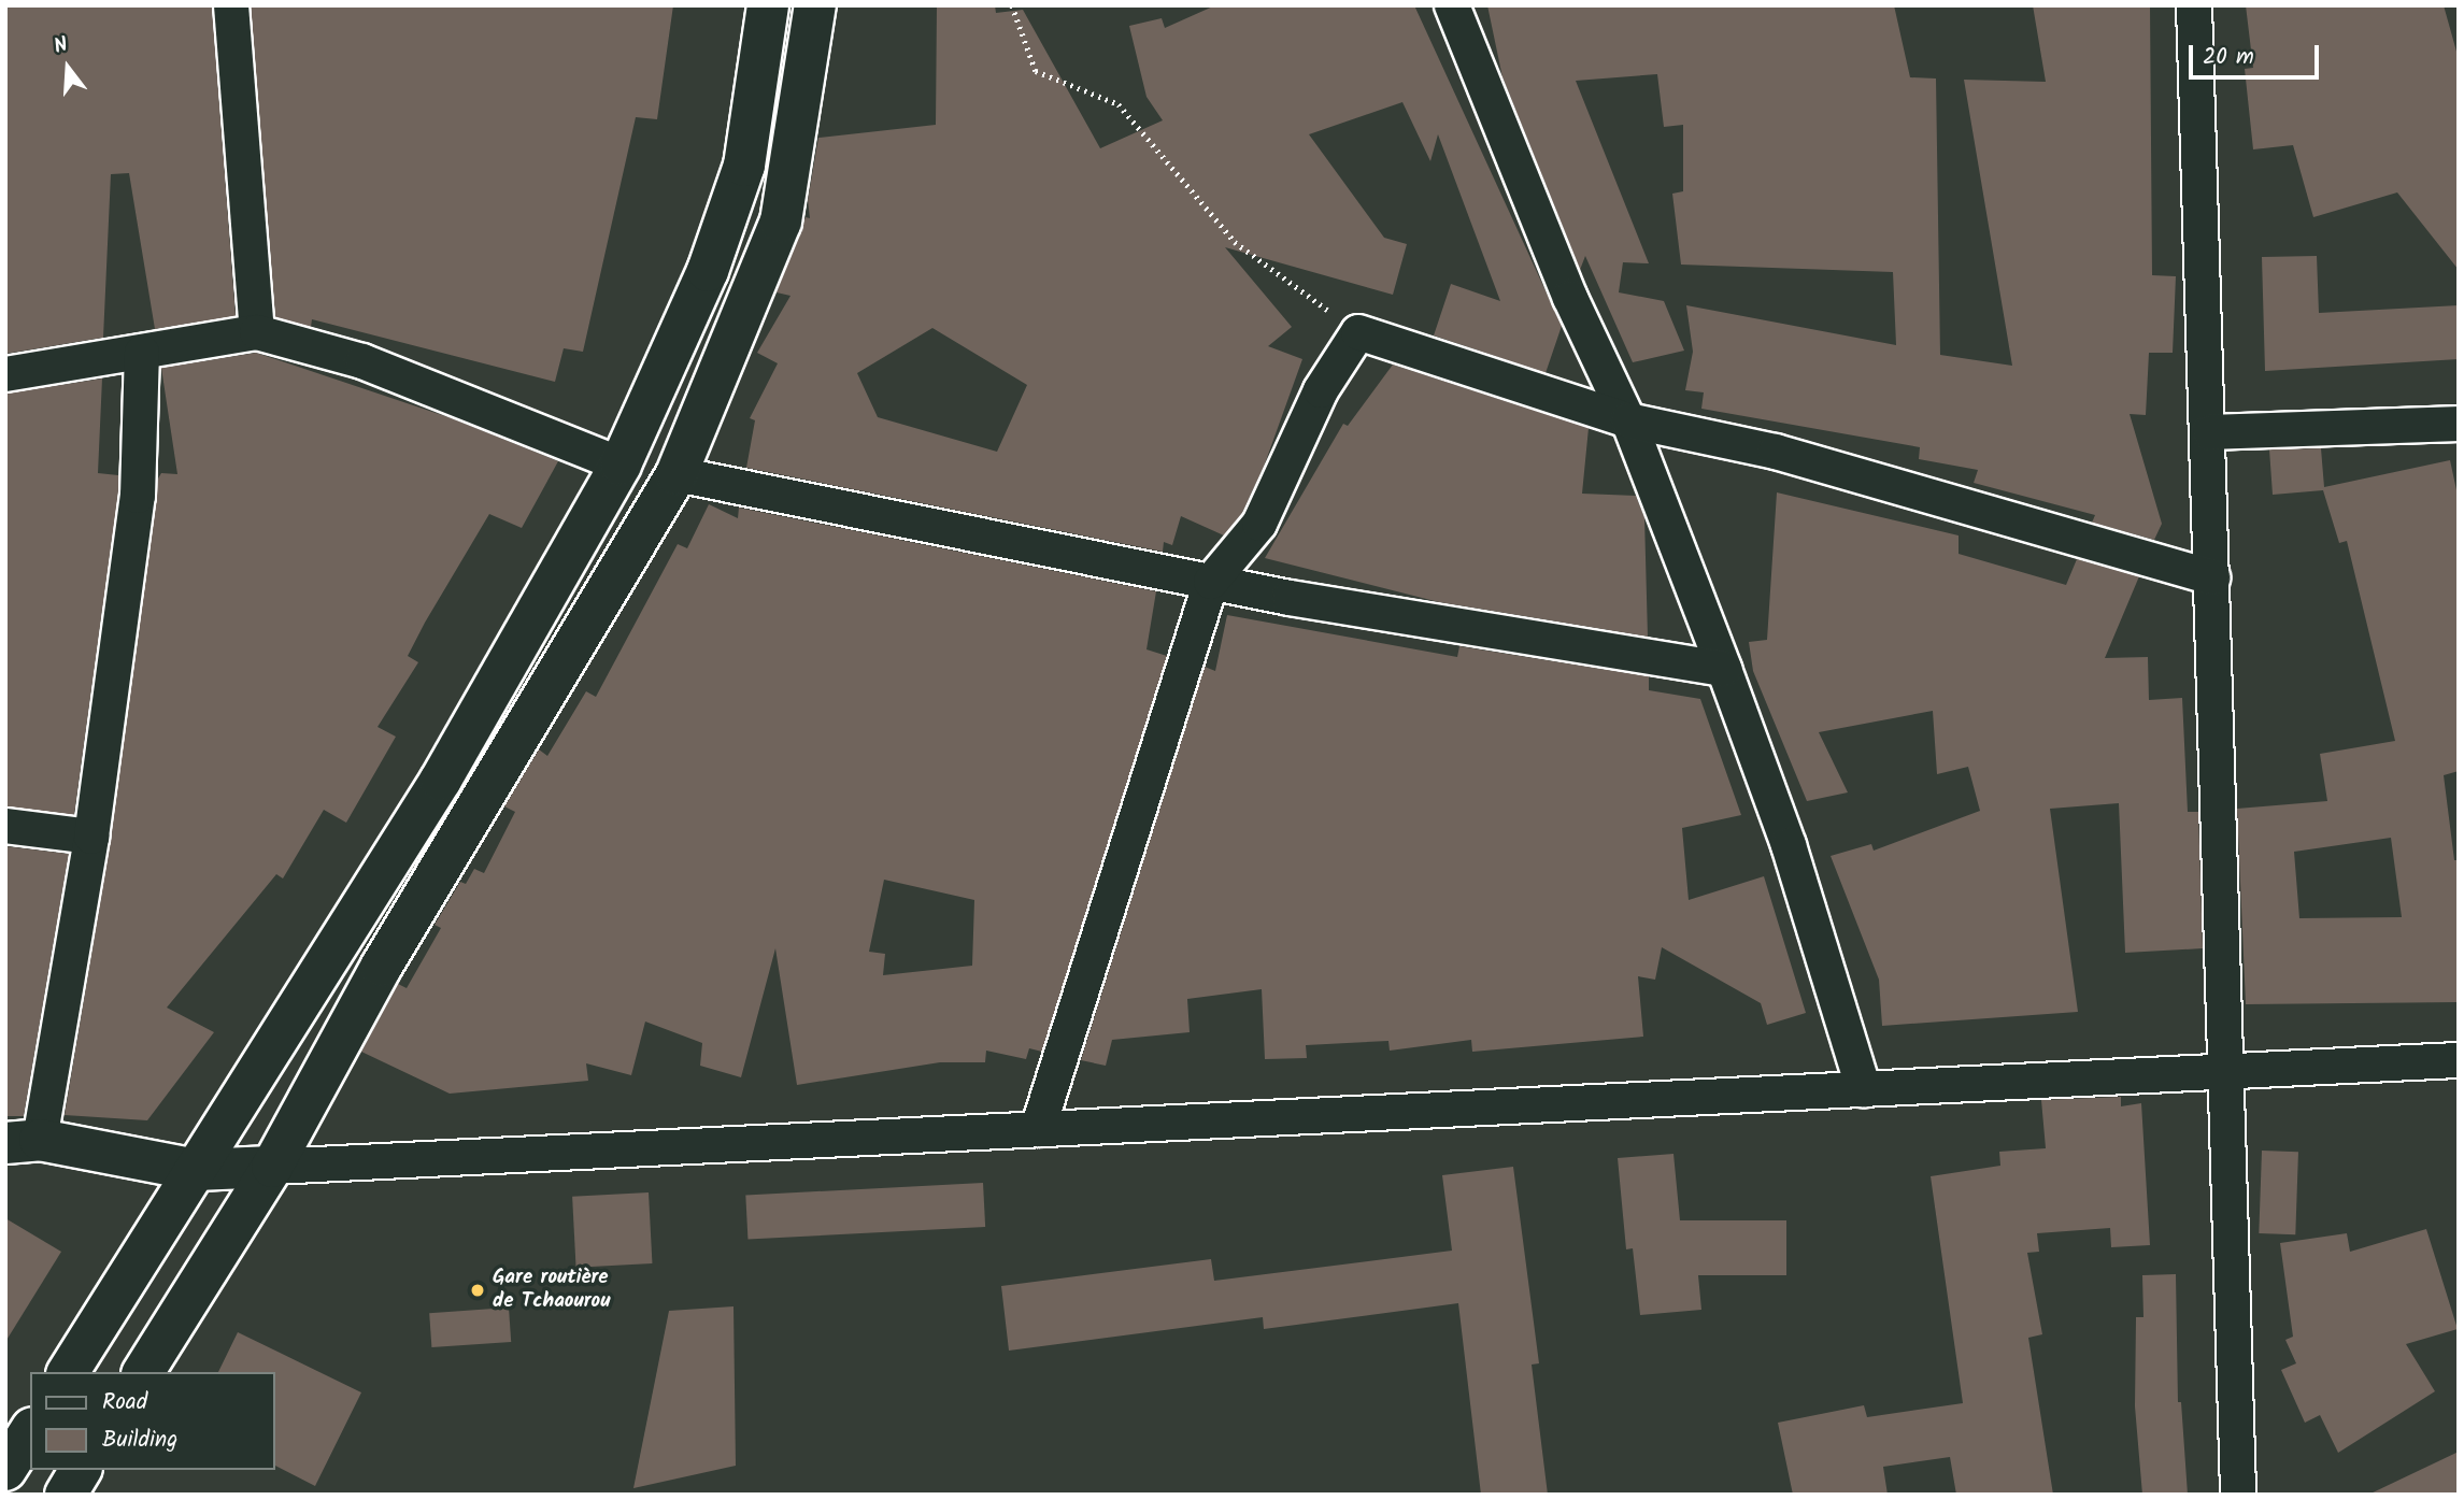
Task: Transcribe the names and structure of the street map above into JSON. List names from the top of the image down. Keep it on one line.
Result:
{"places":["Gare routière de Tchaourou"],"legend":["Road","Building"],"scale_bar":"20 m","north":"top"}
